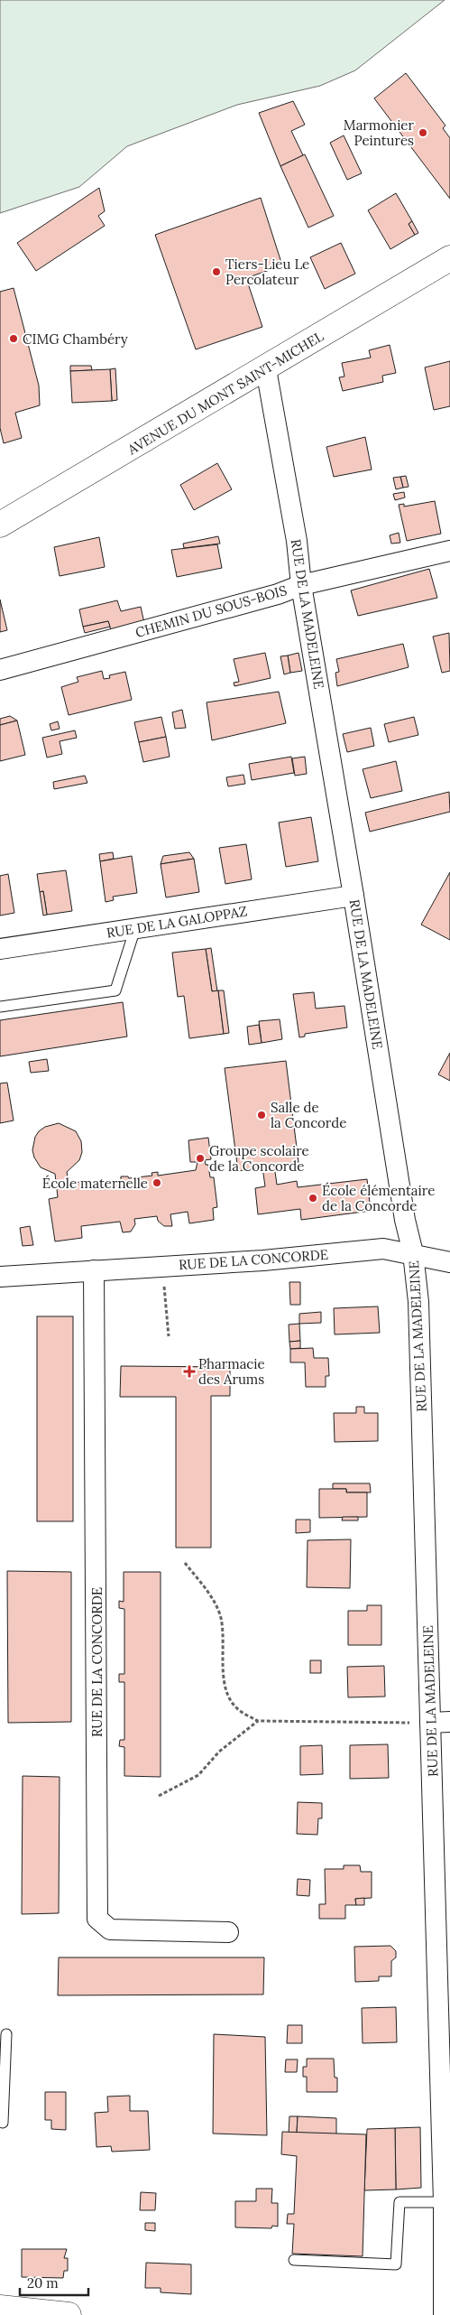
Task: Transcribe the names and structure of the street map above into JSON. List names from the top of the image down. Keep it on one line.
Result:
{"streets":{"street":["AVENUE DU MONT SAINT-MICHEL","CHEMIN DU SOUS-BOIS","RUE DE LA MADELEINE","RUE DE LA GALOPPAZ","RUE DE LA CONCORDE"]},"crossings":[["AVENUE DU MONT SAINT-MICHEL","RUE DE LA MADELEINE"],["CHEMIN DU SOUS-BOIS","RUE DE LA MADELEINE"],["RUE DE LA MADELEINE","RUE DE LA GALOPPAZ"],["RUE DE LA MADELEINE","RUE DE LA CONCORDE"]],"places":{"other":["Marmonier Peintures","Tiers-Lieu Le Percolateur","CIMG Chambéry","Salle de la Concorde","Groupe scolaire de la Concorde","École maternelle","École élémentaire de la Concorde"],"health":["Pharmacie des Arums"]},"scale_bar":"20 m"}
